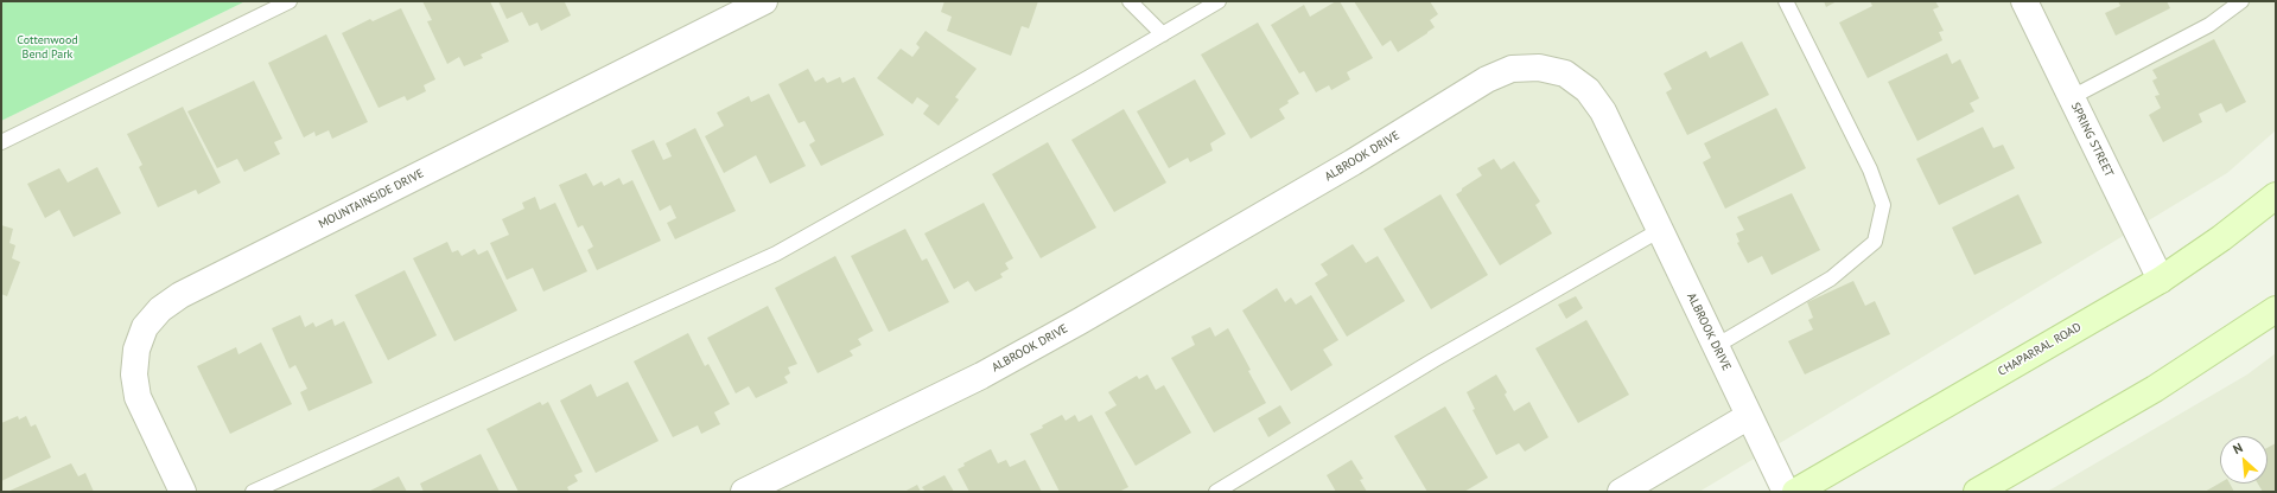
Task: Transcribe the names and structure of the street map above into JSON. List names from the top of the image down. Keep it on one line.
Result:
{"streets":{"main road":["CHAPARRAL ROAD"],"street":["SPRING STREET","ALBROOK DRIVE","MOUNTAINSIDE DRIVE"]},"crossings":[["SPRING STREET","CHAPARRAL ROAD"]],"parks":["Cottenwood Bend Park"],"north":"top left"}
